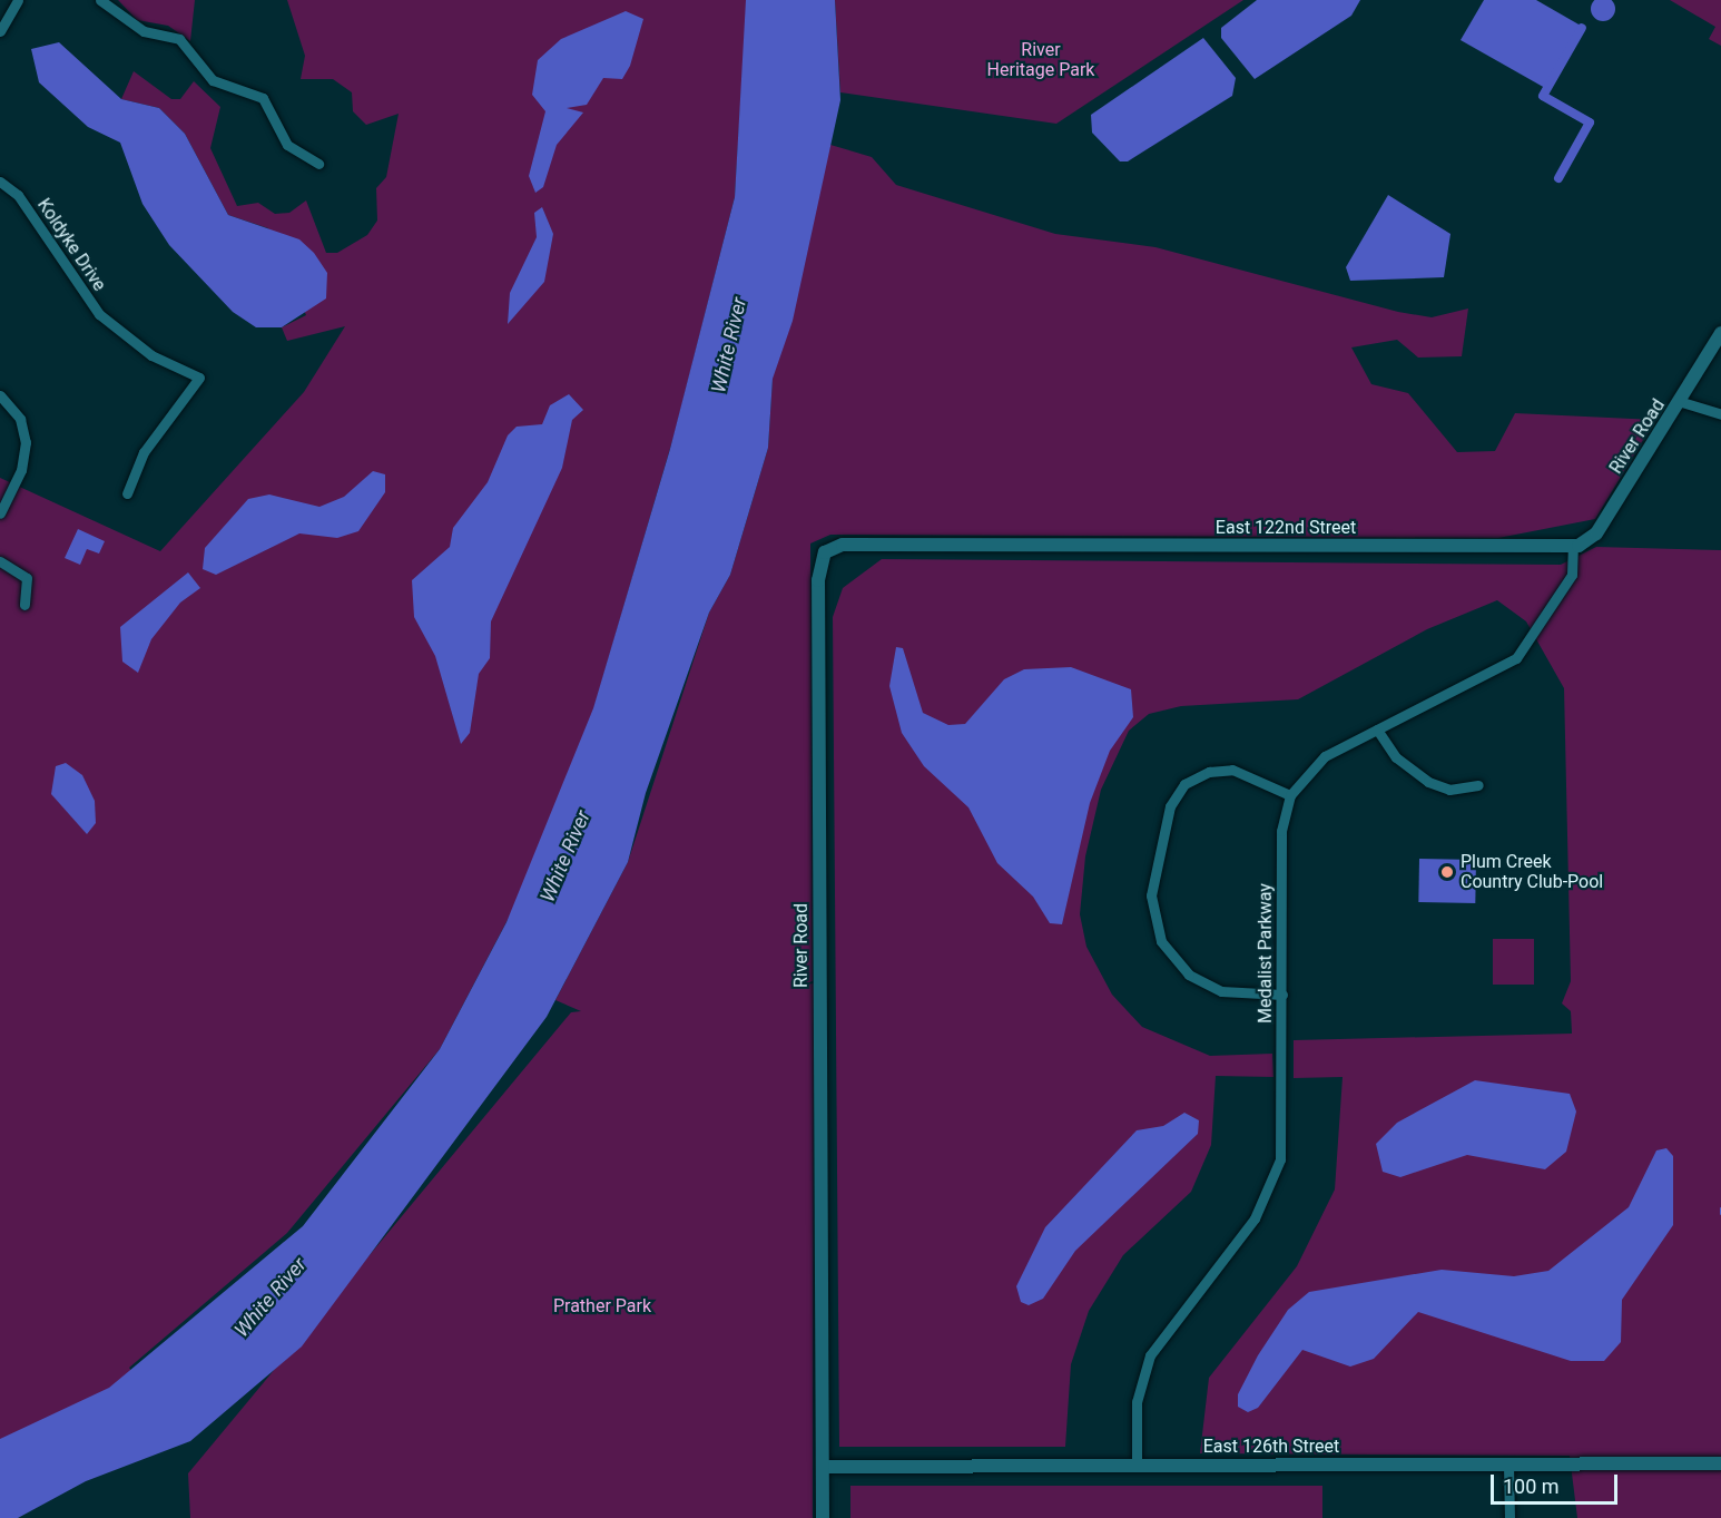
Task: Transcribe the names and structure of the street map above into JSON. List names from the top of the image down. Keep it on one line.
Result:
{"streets":{"street":["Koldyke Drive","River Road","East 122nd Street","Medalist Parkway","East 126th Street"]},"crossings":[["River Road","East 122nd Street"],["River Road","Medalist Parkway"],["River Road","East 126th Street"],["East 122nd Street","Medalist Parkway"],["Medalist Parkway","East 126th Street"]],"water":["White River"],"parks":["River Heritage Park","Prather Park"],"places":["Plum Creek Country Club-Pool"],"scale_bar":"100 m"}
